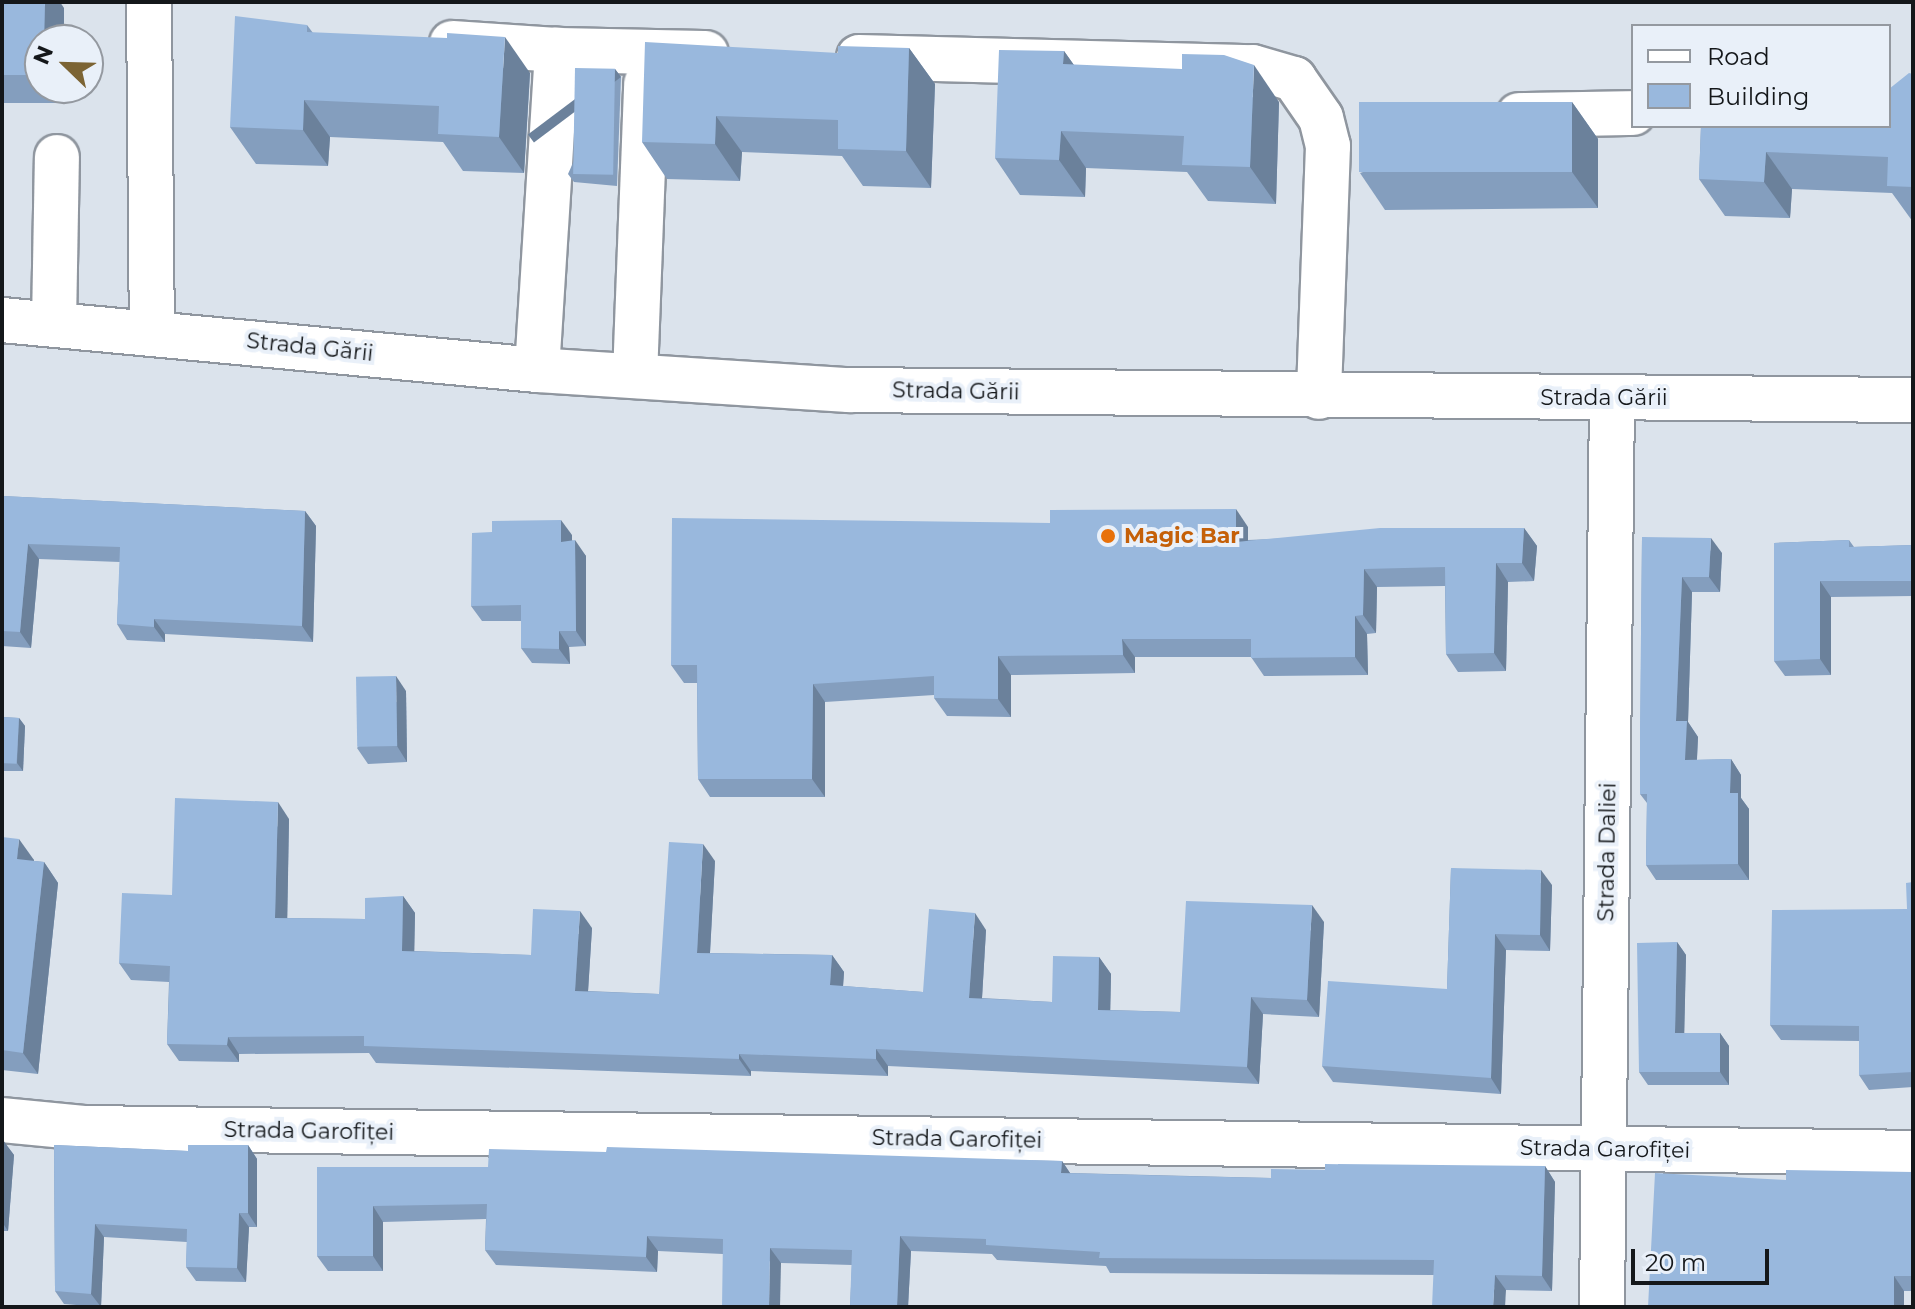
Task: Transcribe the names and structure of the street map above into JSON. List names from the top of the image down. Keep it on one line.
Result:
{"streets":{"street":["Strada Gării","Strada Daliei","Strada Garofiței"]},"crossings":[["Strada Gării","Strada Daliei"],["Strada Daliei","Strada Garofiței"]],"places":["Magic Bar"],"legend":["Road","Building"],"scale_bar":"20 m","north":"top left"}
